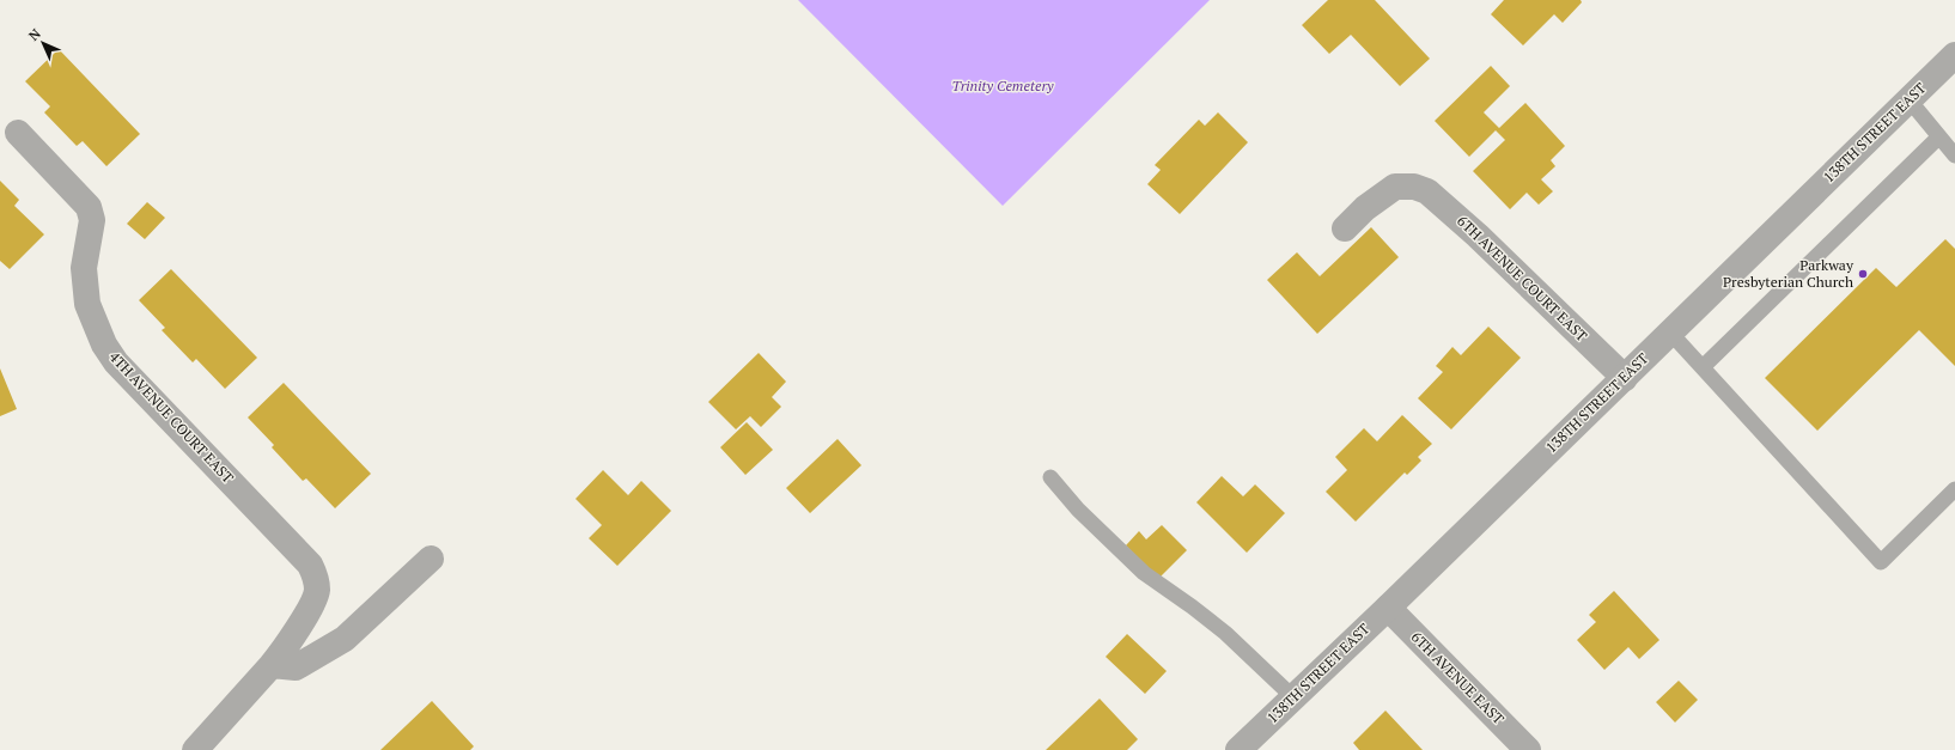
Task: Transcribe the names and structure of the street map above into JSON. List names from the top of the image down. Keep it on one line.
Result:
{"streets":{"street":["138TH STREET EAST","6TH AVENUE COURT EAST","4TH AVENUE COURT EAST","6TH AVENUE EAST"]},"crossings":[["138TH STREET EAST","6TH AVENUE COURT EAST"],["138TH STREET EAST","6TH AVENUE EAST"]],"parks":["Trinity Cemetery"],"places":["Parkway Presbyterian Church"],"north":"top left"}
